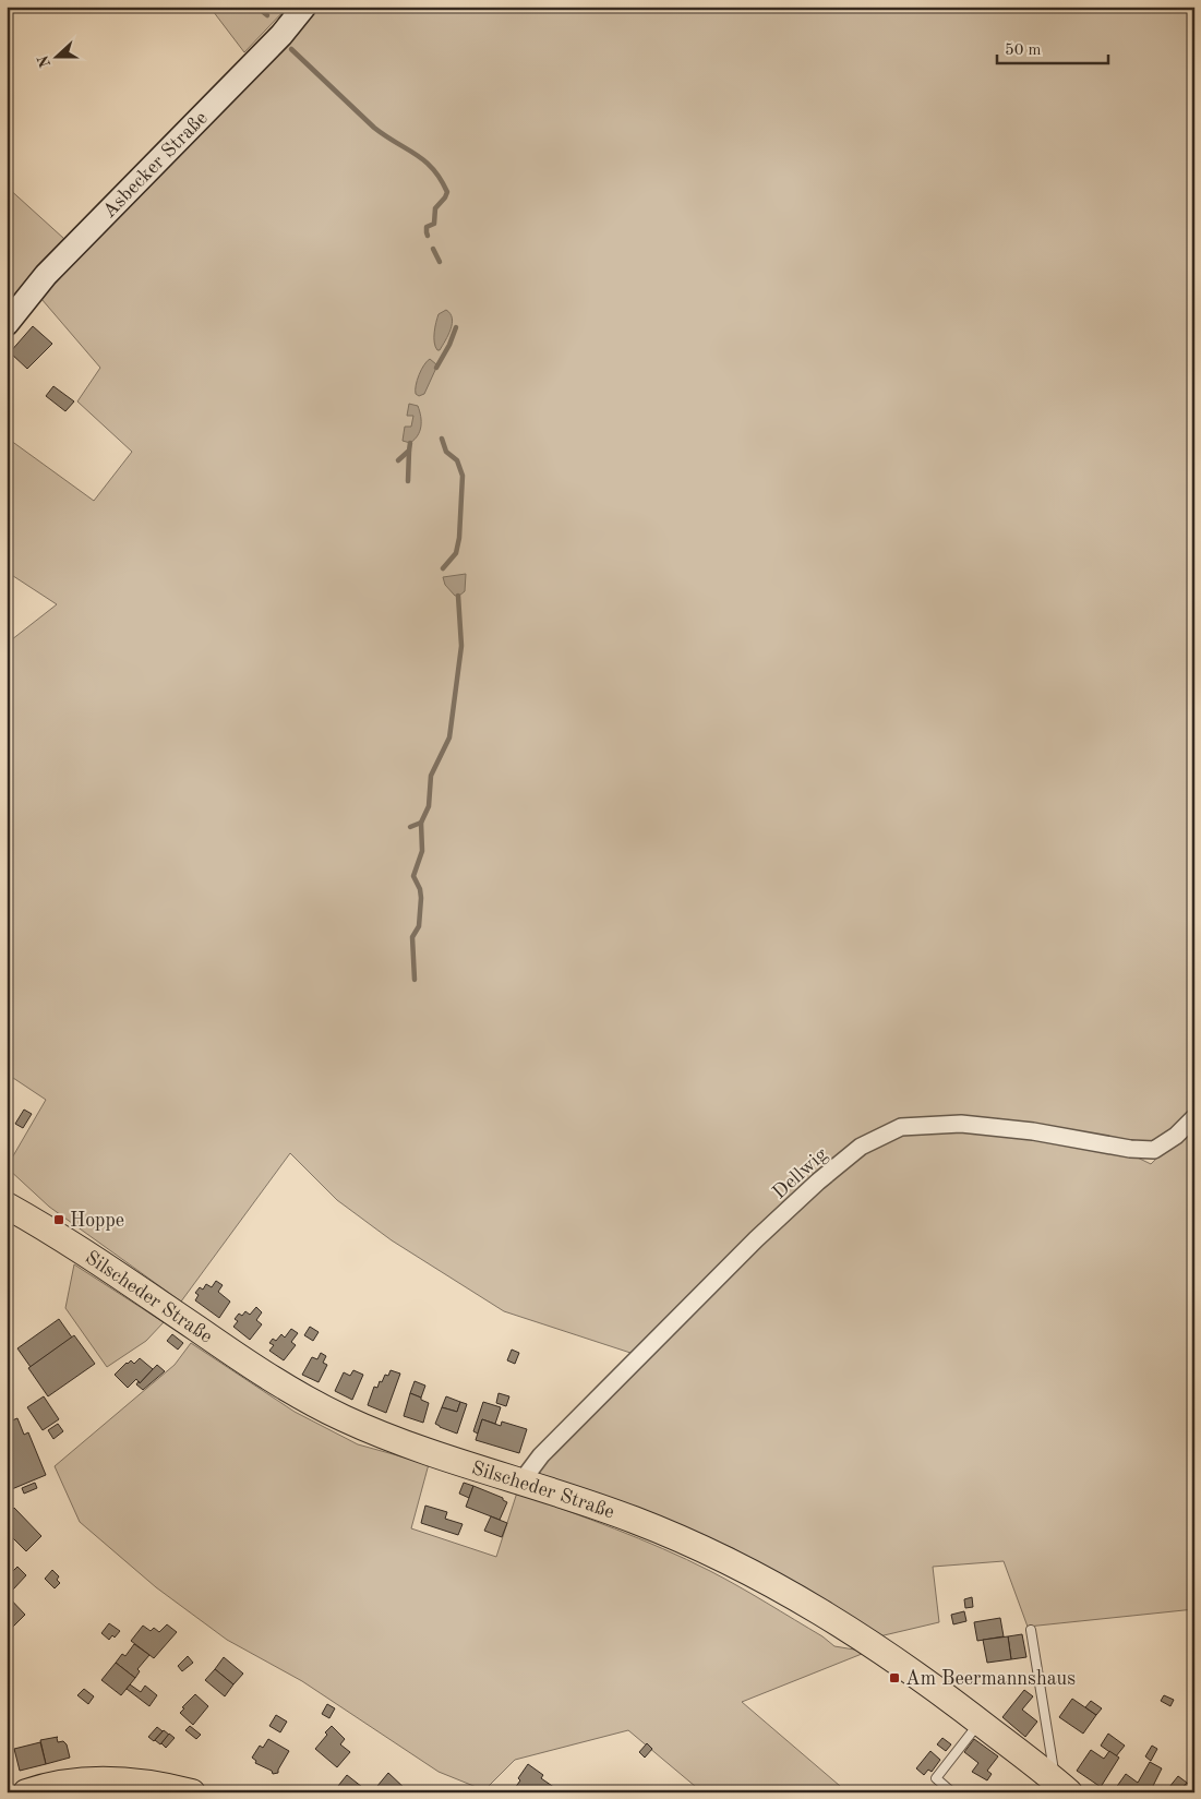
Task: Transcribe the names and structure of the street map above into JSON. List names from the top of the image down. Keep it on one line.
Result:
{"streets":{"main road":["Asbecker Straße","Silscheder Straße"],"street":["Dellwig"]},"crossings":[["Dellwig","Silscheder Straße"]],"places":{"transit":["Hoppe","Am Beermannshaus"]},"scale_bar":"50 m","north":"left"}
